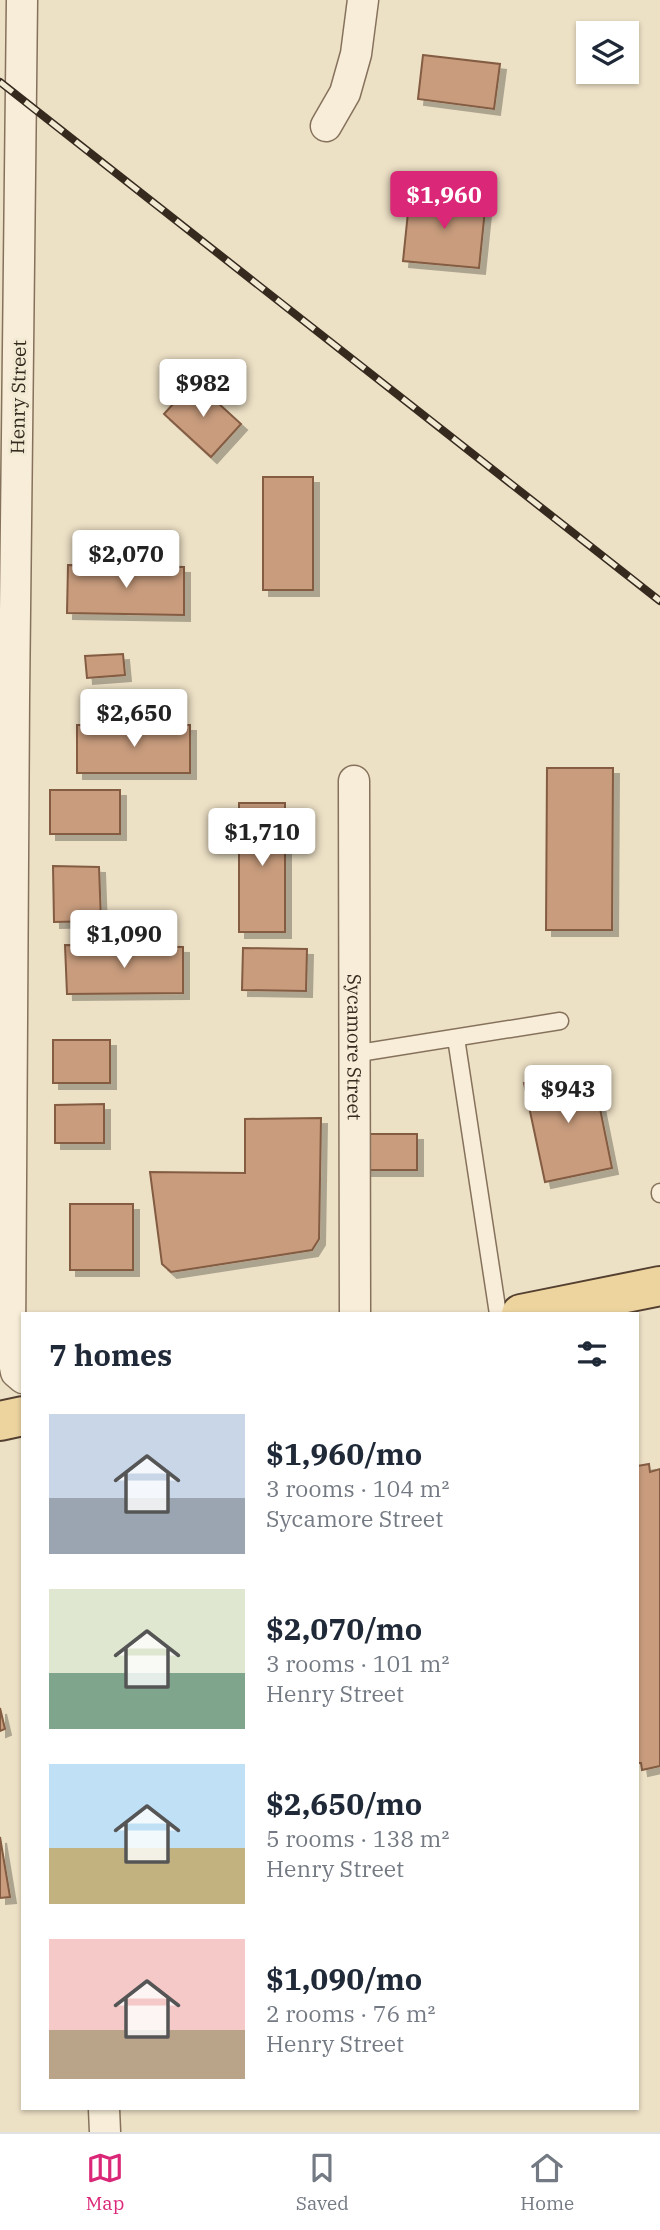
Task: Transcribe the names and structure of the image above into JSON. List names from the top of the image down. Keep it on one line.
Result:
{"streets":{"street":["Henry Street","Sycamore Street"]},"page":{"price":["$1,960","$982","$2,070","$2,650","$1,710","$1,090","$943"],"heading":"7 homes","list":[{"name":"$1,960/mo","note":"3 rooms · 104 m² · Sycamore Street"},{"name":"$2,070/mo","note":"3 rooms · 101 m² · Henry Street"},{"name":"$2,650/mo","note":"5 rooms · 138 m² · Henry Street"},{"name":"$1,090/mo","note":"2 rooms · 76 m² · Henry Street"}],"tabs":["Map","Saved","Home"]}}
